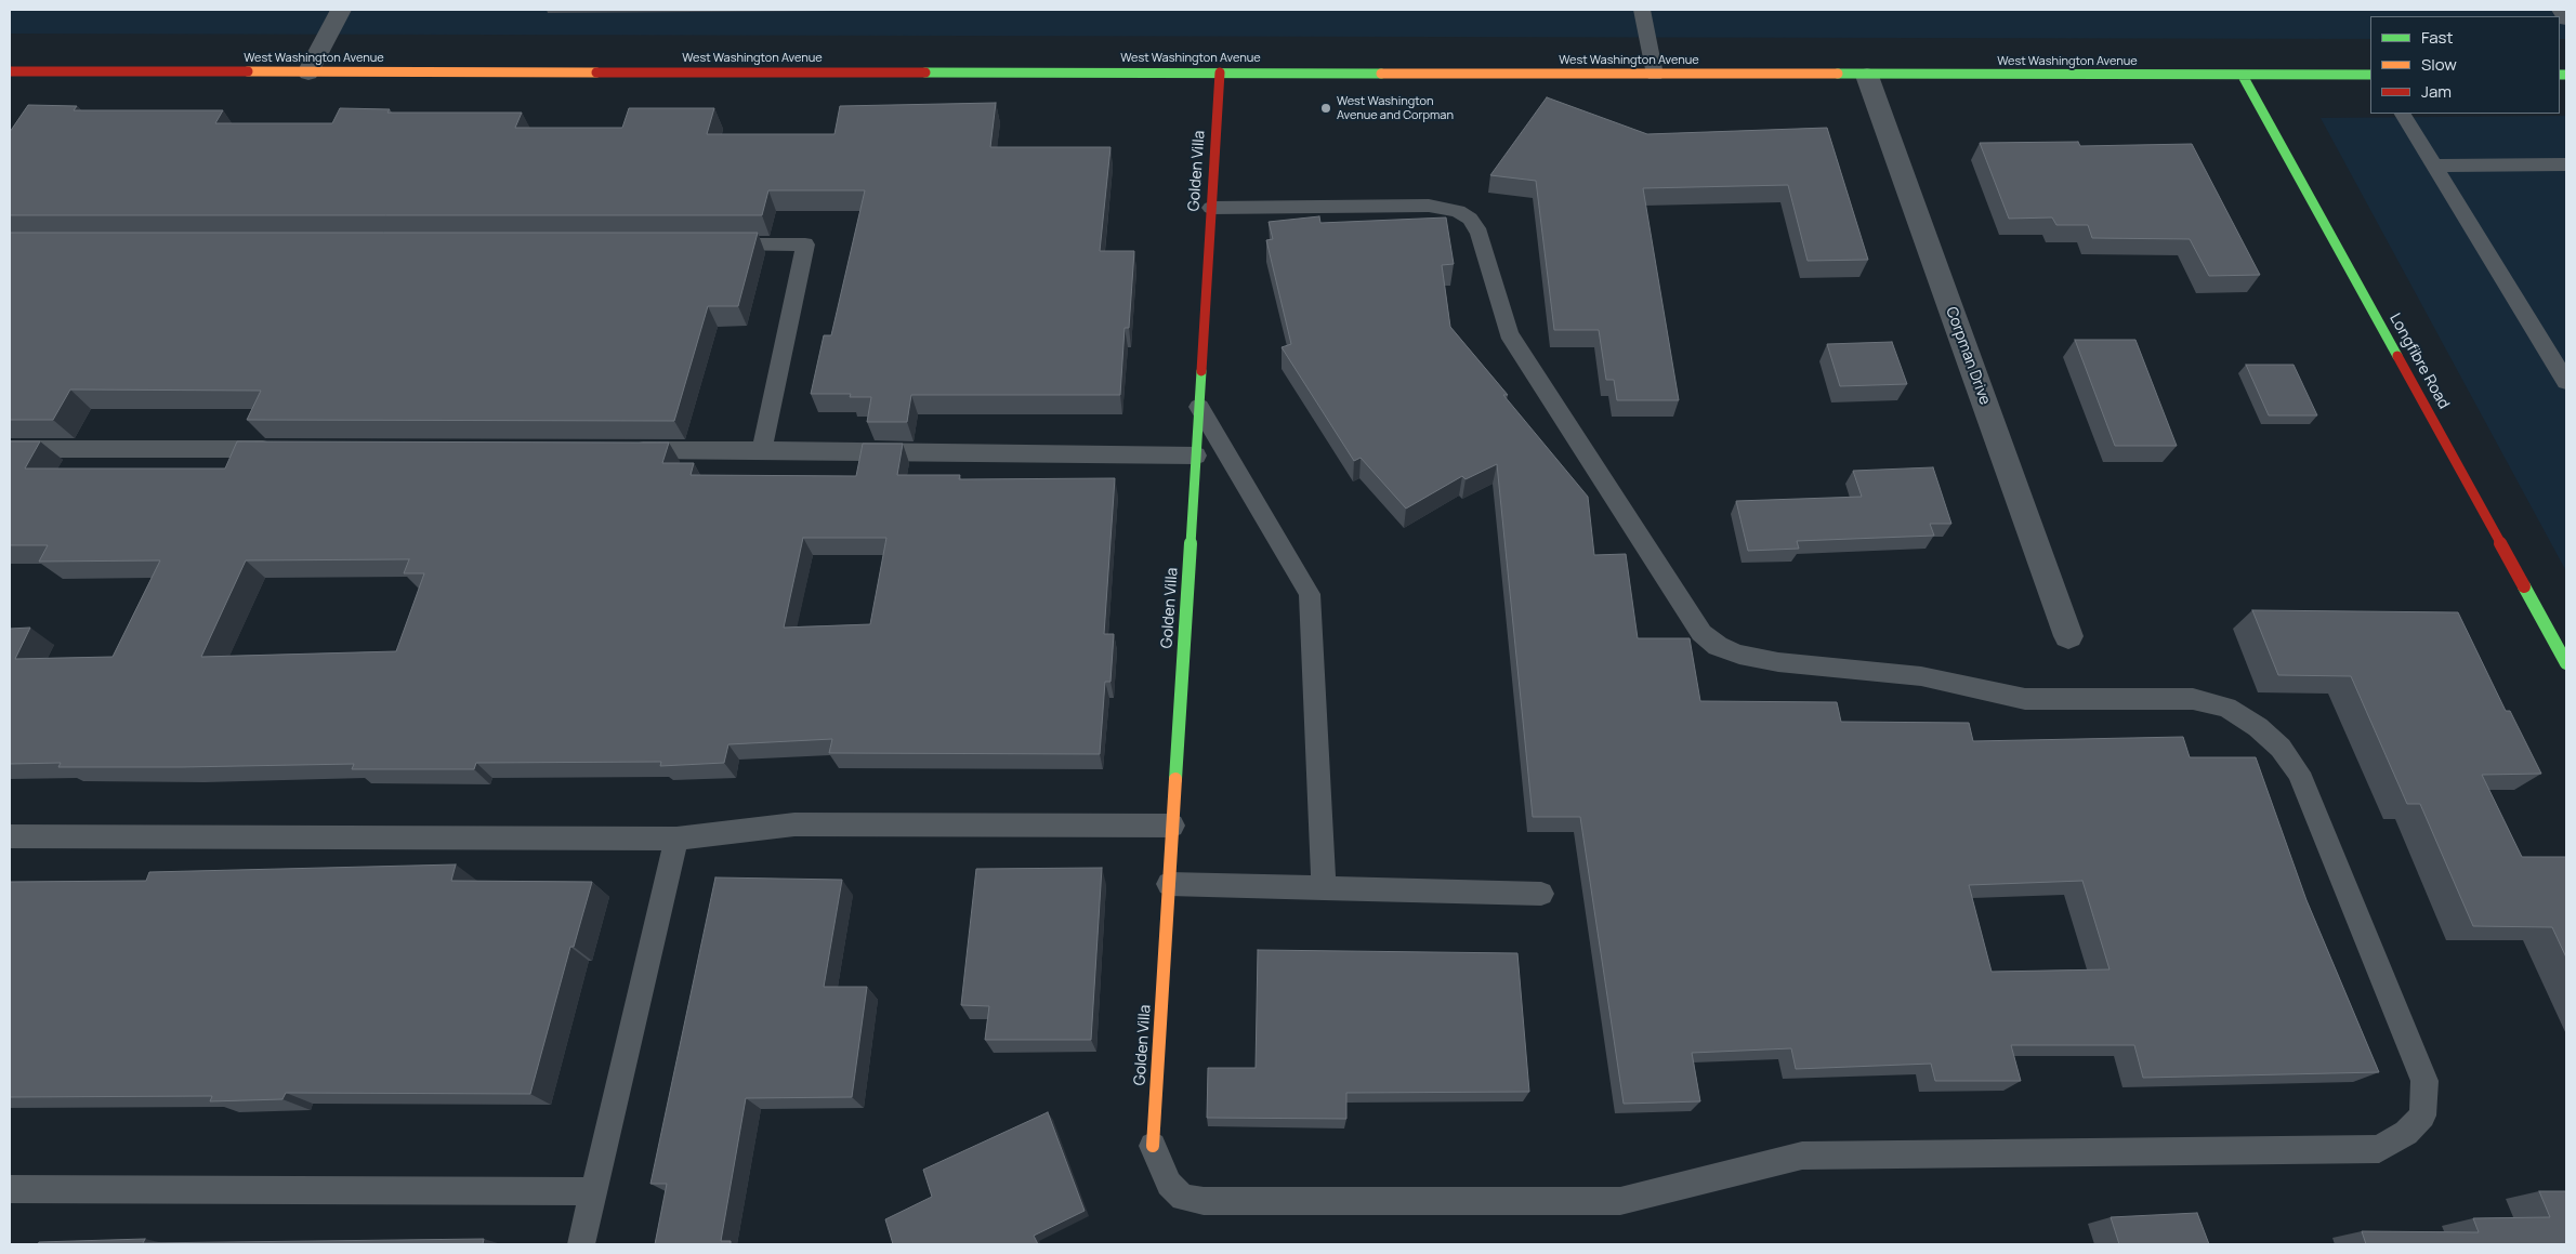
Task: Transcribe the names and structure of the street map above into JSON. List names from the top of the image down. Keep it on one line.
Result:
{"streets":{"main road":["West Washington Avenue","Golden Villa","Longfibre Road"],"street":["Corpman Drive"]},"crossings":[["West Washington Avenue","Golden Villa"],["West Washington Avenue","Corpman Drive"],["West Washington Avenue","Longfibre Road"]],"places":["West Washington Avenue and Corpman"],"legend":["Fast","Slow","Jam"]}
